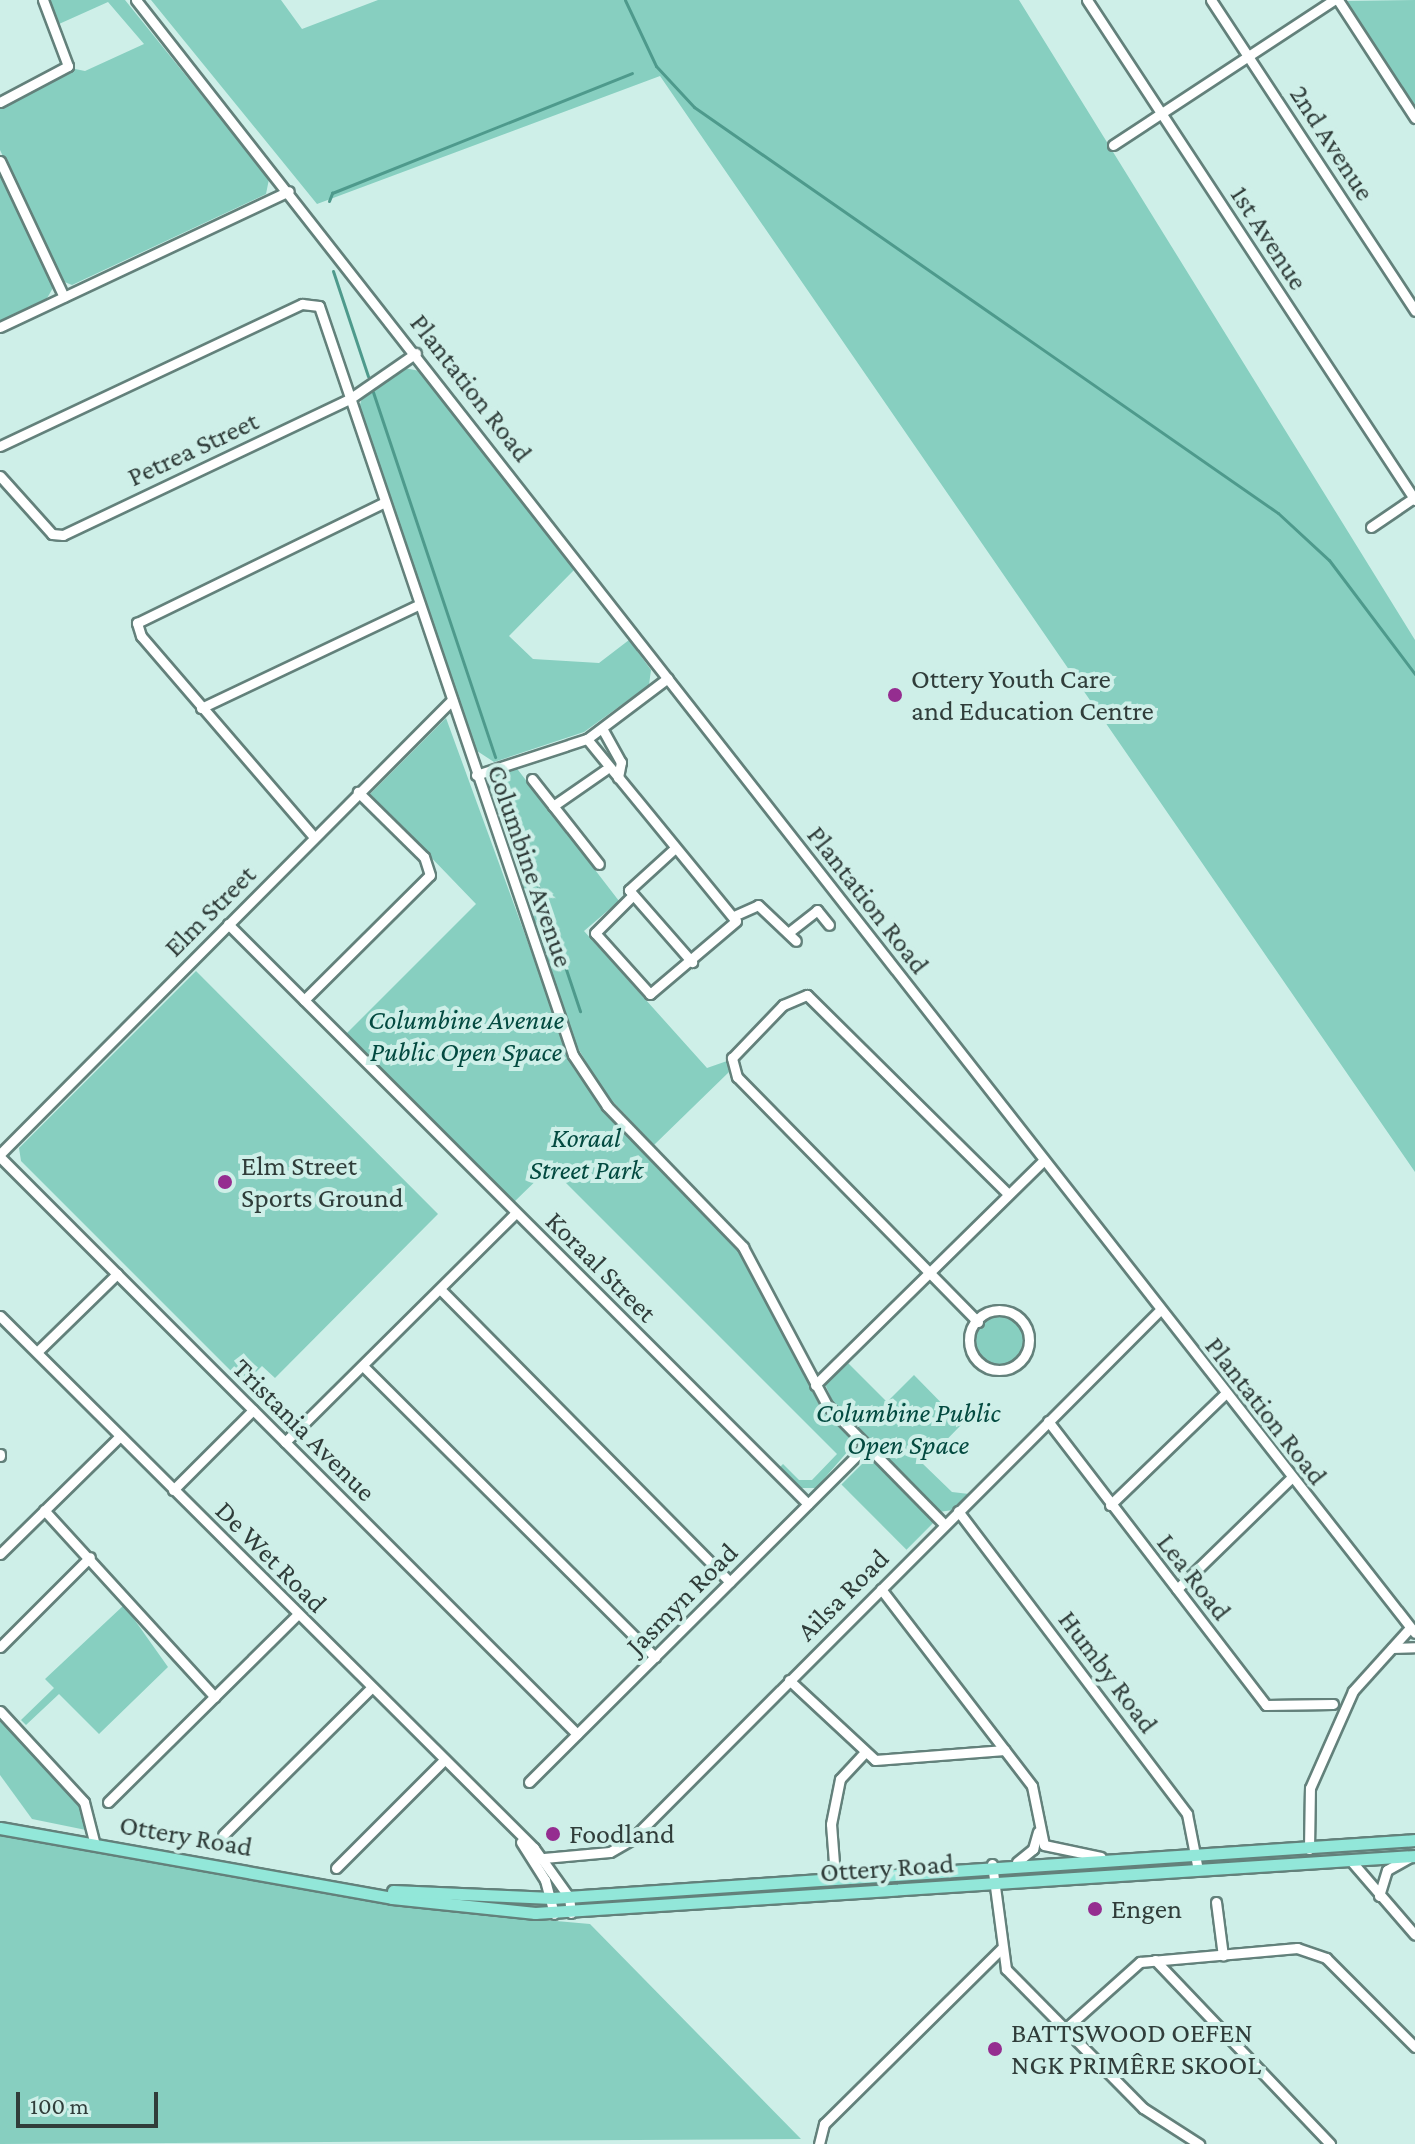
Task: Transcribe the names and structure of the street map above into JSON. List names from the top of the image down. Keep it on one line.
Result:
{"streets":{"main road":["Ottery Road"],"street":["2nd Avenue","1st Avenue","Plantation Road","Petrea Street","Columbine Avenue","Elm Street","Koraal Street","Tristania Avenue","De Wet Road","Lea Road","Ailsa Road","Jasmyn Road","Humby Road"]},"crossings":[["Plantation Road","Petrea Street"],["Plantation Road","Ailsa Road"],["Petrea Street","Columbine Avenue"],["Columbine Avenue","Elm Street"],["Columbine Avenue","Ailsa Road"],["Columbine Avenue","Jasmyn Road"],["Elm Street","Koraal Street"],["Elm Street","Tristania Avenue"],["Koraal Street","Jasmyn Road"],["Tristania Avenue","Jasmyn Road"],["De Wet Road","Ailsa Road"],["De Wet Road","Ottery Road"],["Lea Road","Ailsa Road"],["Ailsa Road","Humby Road"],["Humby Road","Ottery Road"]],"parks":["Columbine Avenue Public Open Space","Koraal Street Park","Columbine Public Open Space"],"places":["Ottery Youth Care and Education Centre","Elm Street Sports Ground","Foodland","Engen","BATTSWOOD OEFEN NGK PRIMÊRE SKOOL"],"scale_bar":"100 m"}
